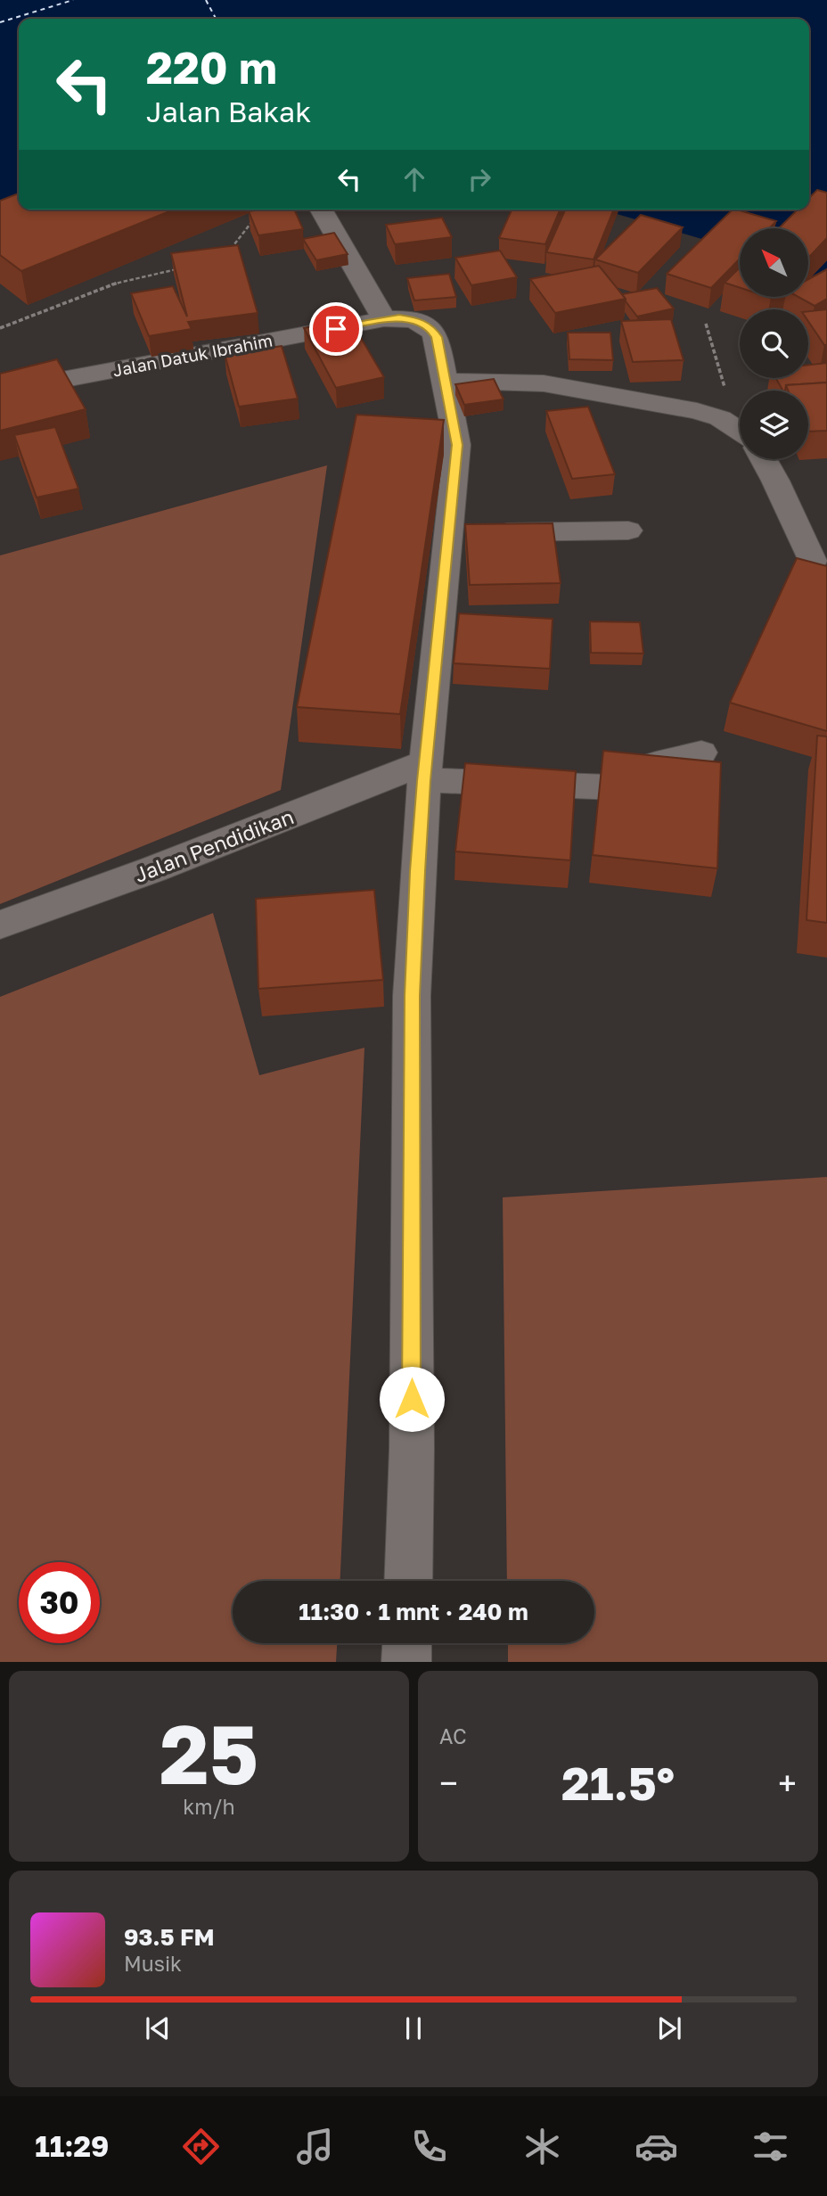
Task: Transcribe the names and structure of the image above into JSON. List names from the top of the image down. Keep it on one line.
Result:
{"streets":{"street":["Jalan Datuk Ibrahim","Jalan Pendidikan"]},"north":"top left","page":{"turn":["220 m","Jalan Bakak"],"limit":"30","trip":"11:30 · 1 mnt · 240 m","tile":[["25","km/h"],"AC"],"heat":["−","21.5°","+"],"song":["93.5 FM","Musik"],"tabs":"11:29"}}
